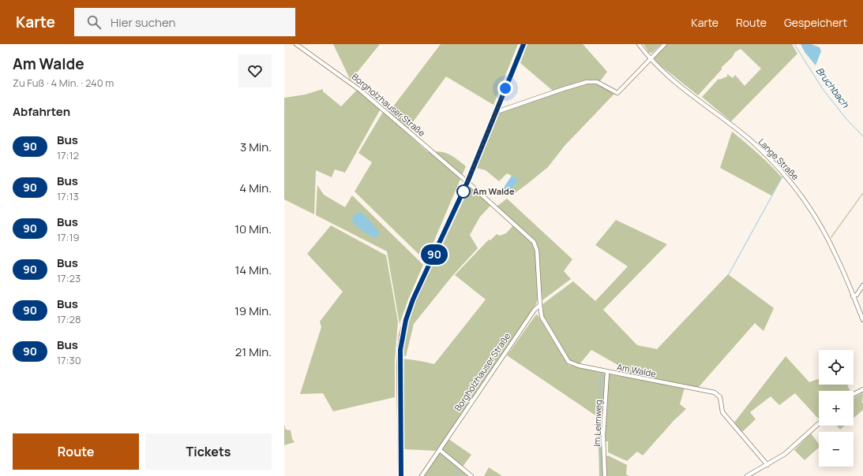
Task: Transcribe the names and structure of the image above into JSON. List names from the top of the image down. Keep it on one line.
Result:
{"streets":{"street":["Borgholzhauser Straße","Lange Straße","Am Walde","Im Leimweg"]},"crossings":[["Borgholzhauser Straße","Am Walde"],["Am Walde","Im Leimweg"]],"water":["Bruchbach"],"places":["Am Walde"],"lines":["bus line 90"],"page":{"header":"Karte","search":"Hier suchen","nav":["Karte","Route","Gespeichert"],"heading":[["Am Walde","Zu Fuß · 4 Min. · 240 m"],"Abfahrten"],"on_map":"90","list":[{"mark":"90","name":"Bus","note":"17:12","value":"3 Min."},{"mark":"90","name":"Bus","note":"17:13","value":"4 Min."},{"mark":"90","name":"Bus","note":"17:19","value":"10 Min."},{"mark":"90","name":"Bus","note":"17:23","value":"14 Min."},{"mark":"90","name":"Bus","note":"17:28","value":"19 Min."},{"mark":"90","name":"Bus","note":"17:30","value":"21 Min."}],"map_buttons":["+","−"],"buttons":["Route","Tickets"]}}
